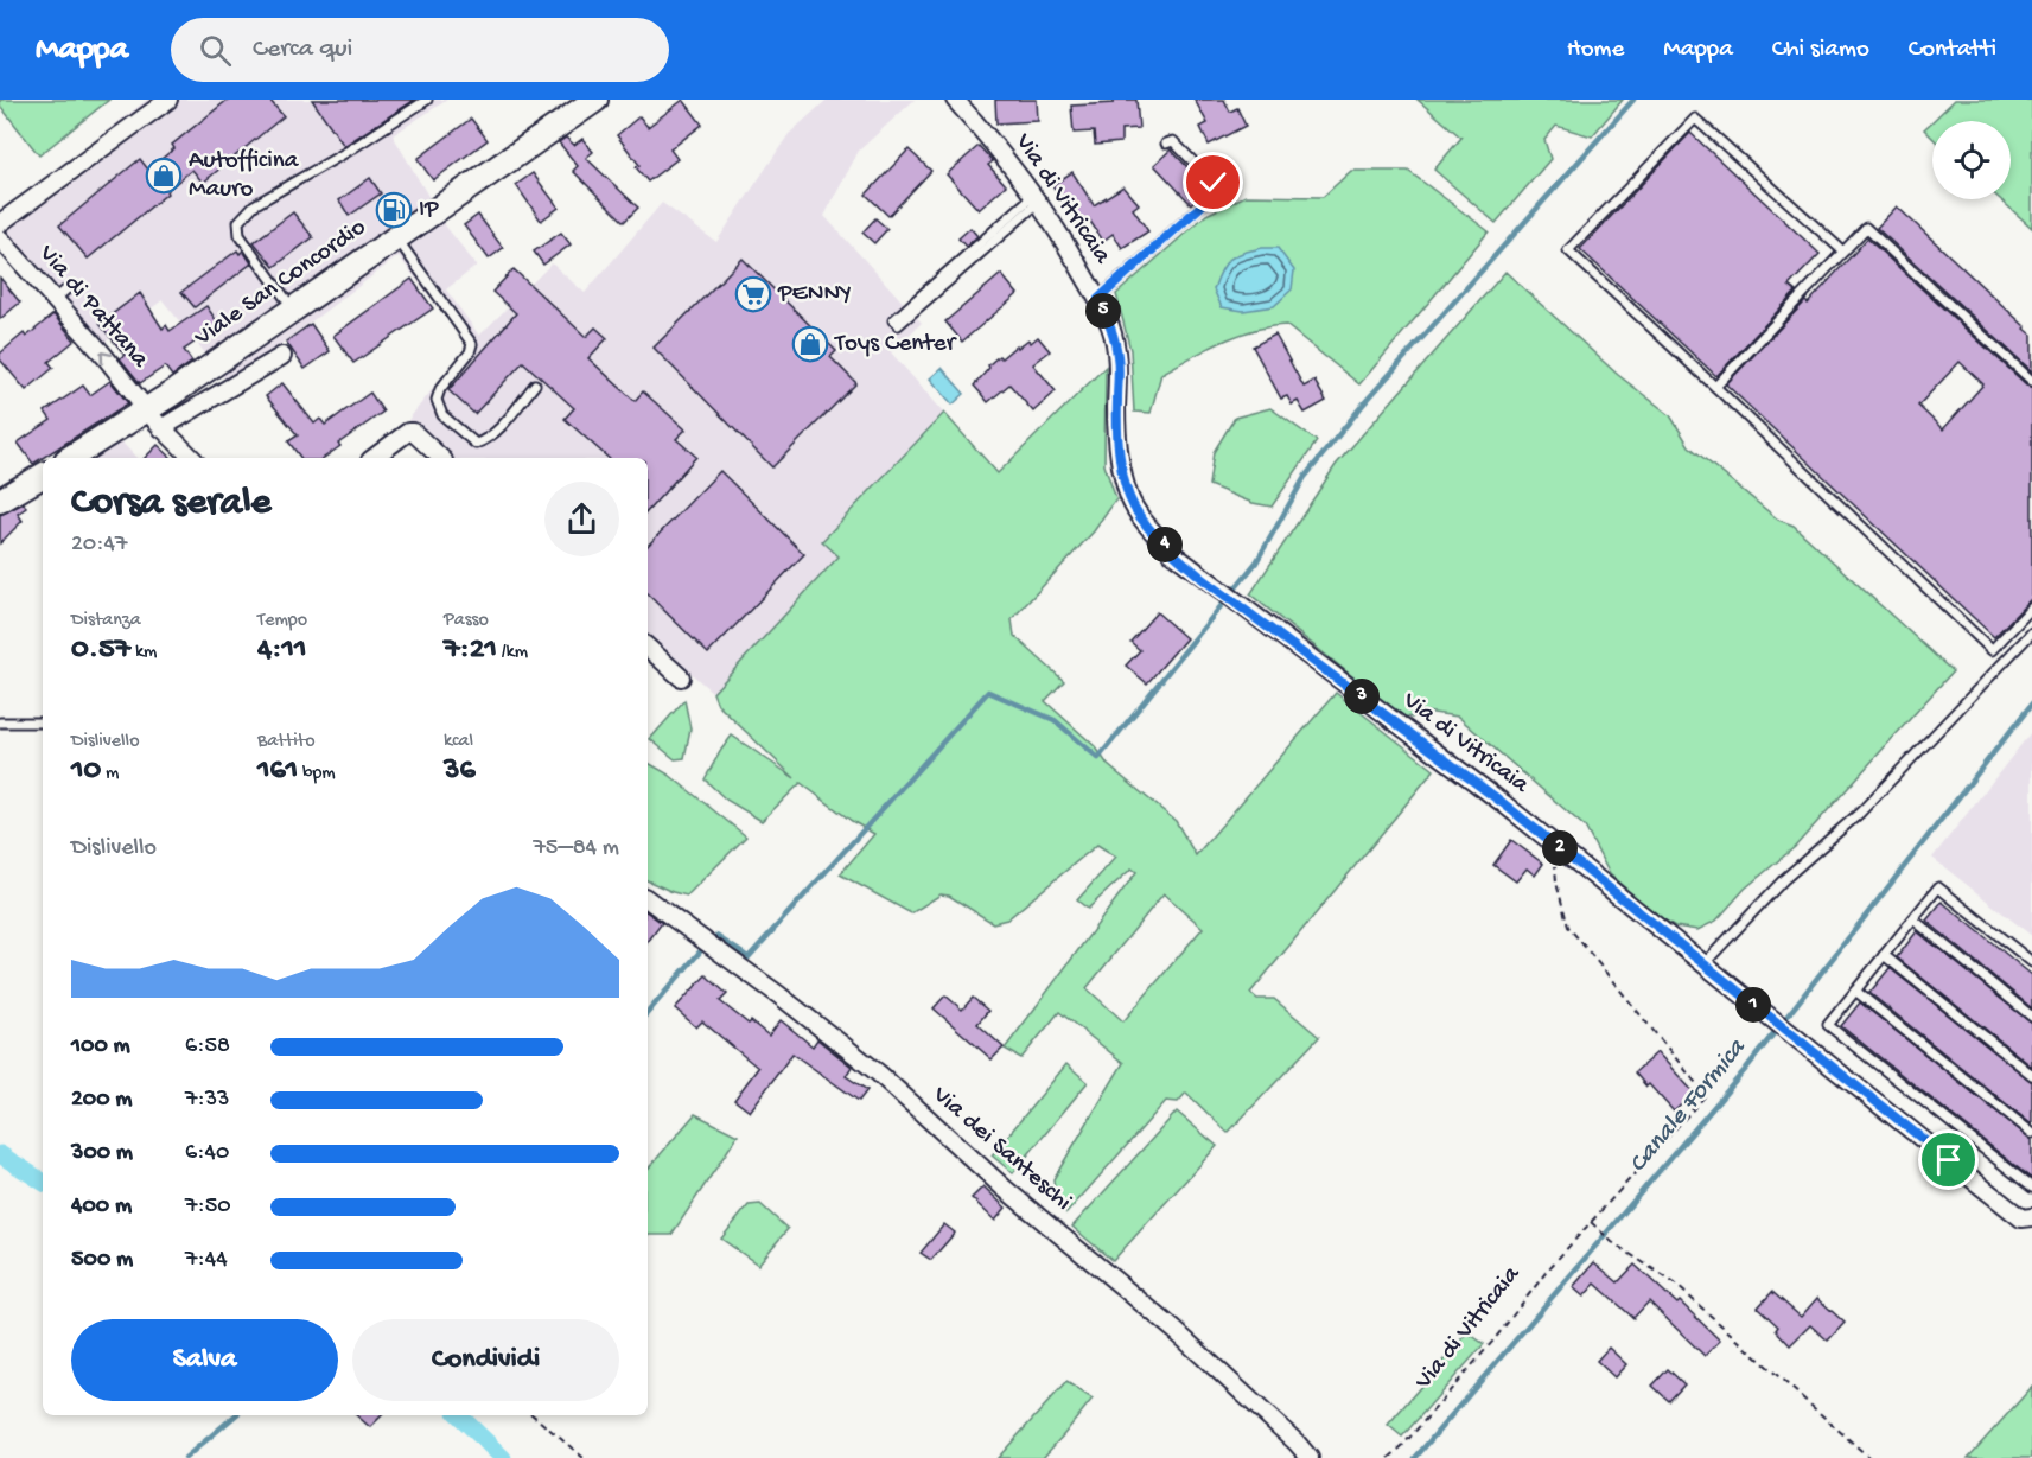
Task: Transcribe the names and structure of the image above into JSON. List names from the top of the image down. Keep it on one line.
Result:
{"streets":{"main road":["Viale San Concordio"],"street":["Via di Vitricaia","Via di Pattana","Via dei Santeschi"]},"crossings":[["Viale San Concordio","Via di Pattana"]],"one_way":["Via di Pattana"],"water":["Canale Formica"],"places":{"shop":["Autofficina Mauro","Toys Center"],"fuel station":["IP"],"supermarket":["PENNY"]},"page":{"header":"Mappa","search":"Cerca qui","nav":["Home","Mappa","Chi siamo","Contatti"],"pins":["5","4","3","2","1"],"heading":["Corsa serale","20:47"],"stats":[["Distanza","0.57 km"],["Tempo","4:11"],["Passo","7:21 /km"],["Dislivello","10 m"],["Battito","161 bpm"],["kcal","36"]],"chart":["Dislivello","75–84 m"],"list":[{"name":"100 m","note":"6:58"},{"name":"200 m","note":"7:33"},{"name":"300 m","note":"6:40"},{"name":"400 m","note":"7:50"},{"name":"500 m","note":"7:44"}],"buttons":["Salva","Condividi"]}}
